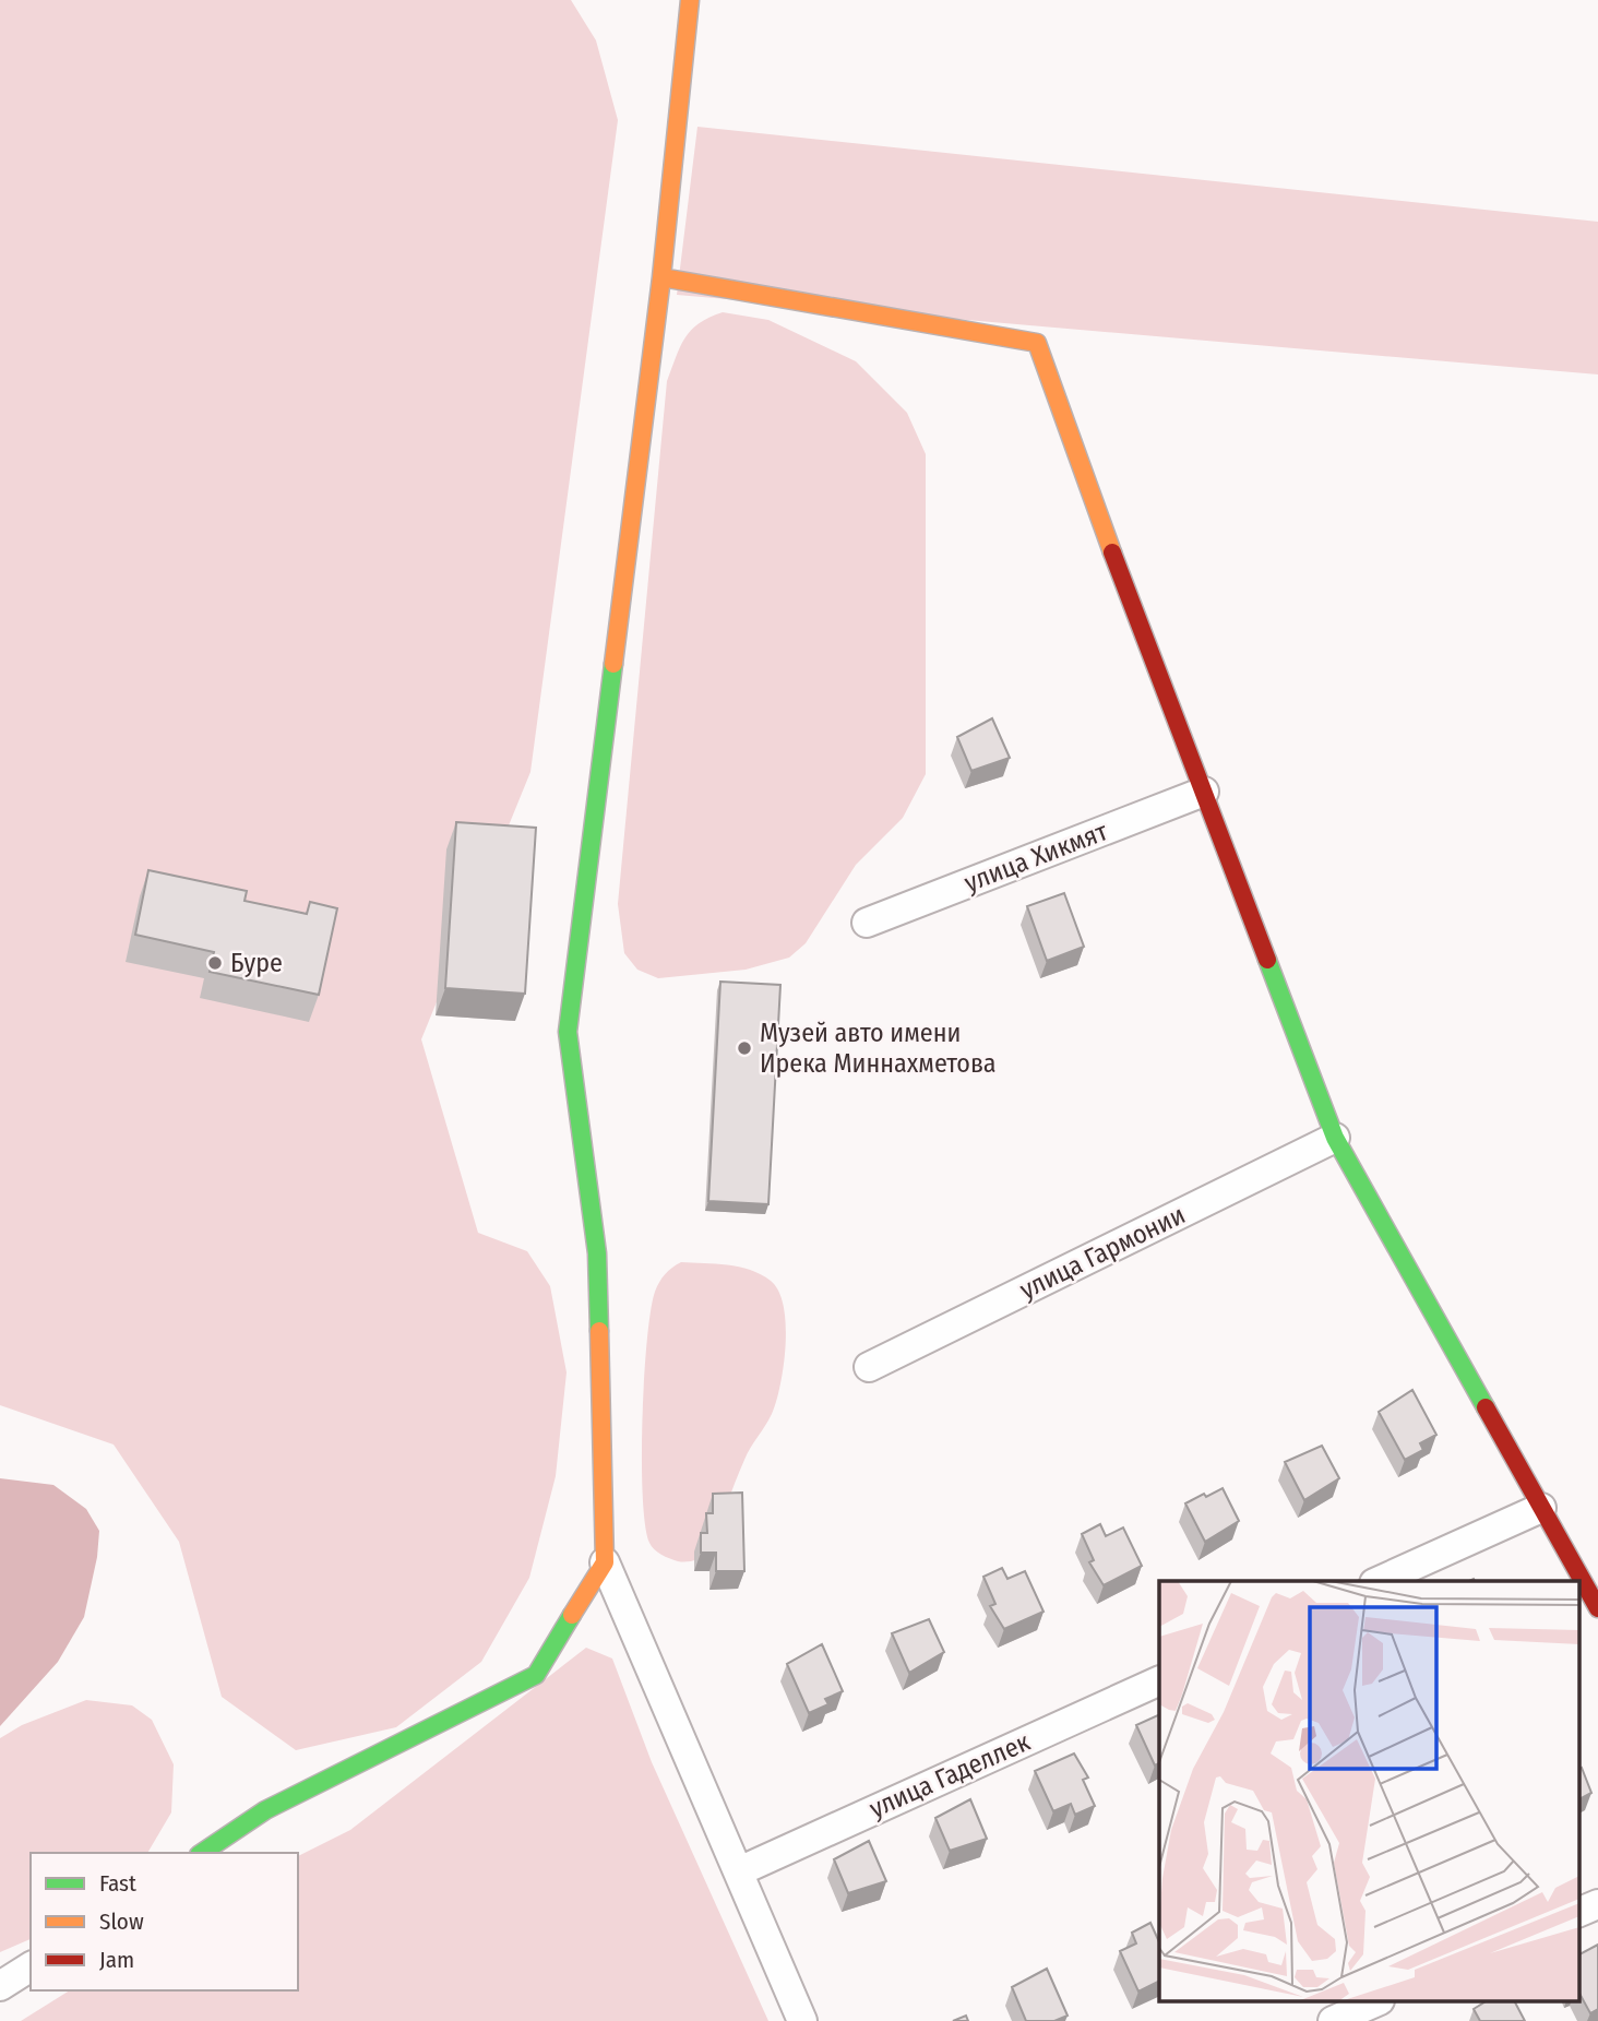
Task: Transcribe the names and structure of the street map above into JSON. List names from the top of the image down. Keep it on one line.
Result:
{"streets":{"street":["улица Хикмят","улица Гармонии","улица Гаделлек"]},"places":["Буре","Музей авто имени Ирека Миннахметова"],"legend":["Fast","Slow","Jam"]}
